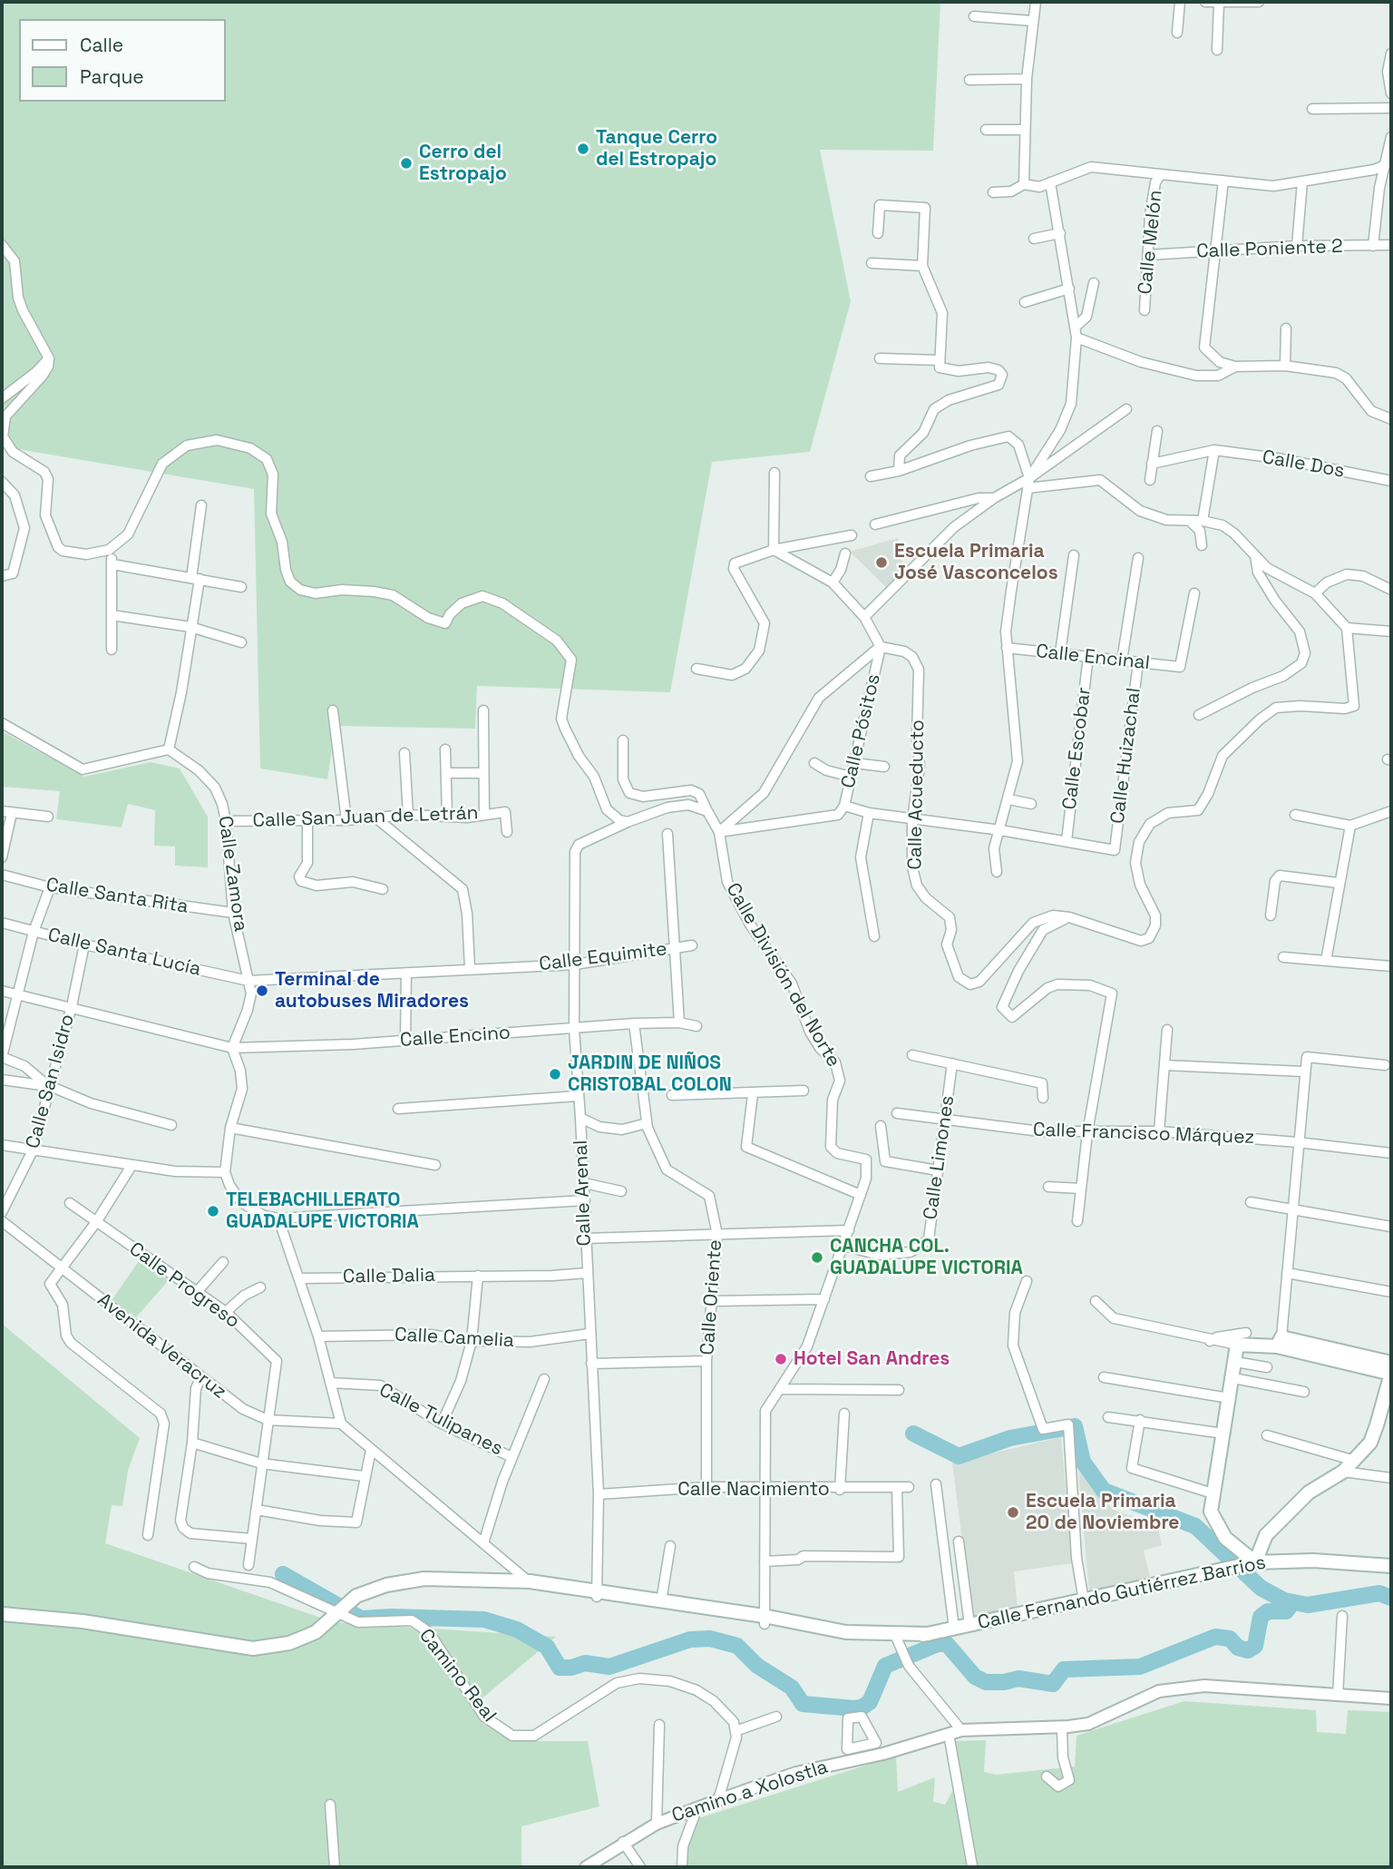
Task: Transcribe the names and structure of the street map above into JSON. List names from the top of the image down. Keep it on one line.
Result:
{"streets":{"main road":["Calle Fernando Gutiérrez Barrios"],"street":["Calle Melón","Calle Poniente 2","Calle Dos","Calle Encinal","Calle Pósitos","Calle Escobar","Calle Huizachal","Calle Acueducto","Calle San Juan de Letrán","Calle Zamora","Calle Santa Rita","Calle Santa Lucía","Calle Equimite","Calle División del Norte","Calle Encino","Calle San Isidro","Calle Francisco Márquez","Calle Limones","Calle Arenal","Calle Dalia","Calle Progreso","Calle Oriente","Calle Camelia","Avenida Veracruz","Calle Tulipanes","Calle Nacimiento","Camino Real","Camino a Xolostla"]},"crossings":[["Calle Melón","Calle Poniente 2"],["Calle Encinal","Calle Escobar"],["Calle Encinal","Calle Huizachal"],["Calle Pósitos","Calle Acueducto"],["Calle Pósitos","Calle División del Norte"],["Calle Escobar","Calle Huizachal"],["Calle San Juan de Letrán","Calle Zamora"],["Calle Zamora","Calle Santa Rita"],["Calle Zamora","Calle Santa Lucía"],["Calle Zamora","Calle Equimite"],["Calle Zamora","Calle Encino"],["Calle Santa Lucía","Calle Equimite"],["Calle Santa Lucía","Calle San Isidro"],["Calle Equimite","Calle Arenal"],["Calle División del Norte","Calle Limones"],["Calle División del Norte","Calle Nacimiento"],["Calle División del Norte","Calle Fernando Gutiérrez Barrios"],["Calle Encino","Calle San Isidro"],["Calle Encino","Calle Arenal"],["Calle Encino","Calle Oriente"],["Calle Francisco Márquez","Calle Limones"],["Calle Arenal","Calle Dalia"],["Calle Arenal","Calle Camelia"],["Calle Arenal","Calle Nacimiento"],["Calle Arenal","Calle Fernando Gutiérrez Barrios"],["Calle Progreso","Avenida Veracruz"],["Calle Oriente","Calle Nacimiento"],["Calle Fernando Gutiérrez Barrios","Camino Real"]],"places":["Tanque Cerro del Estropajo","Cerro del Estropajo","Escuela Primaria José Vasconcelos","Terminal de autobuses Miradores","JARDIN DE NIÑOS CRISTOBAL COLON","TELEBACHILLERATO GUADALUPE VICTORIA","CANCHA COL. GUADALUPE VICTORIA","Hotel San Andres","Escuela Primaria 20 de Noviembre"],"legend":["Calle","Parque"]}
